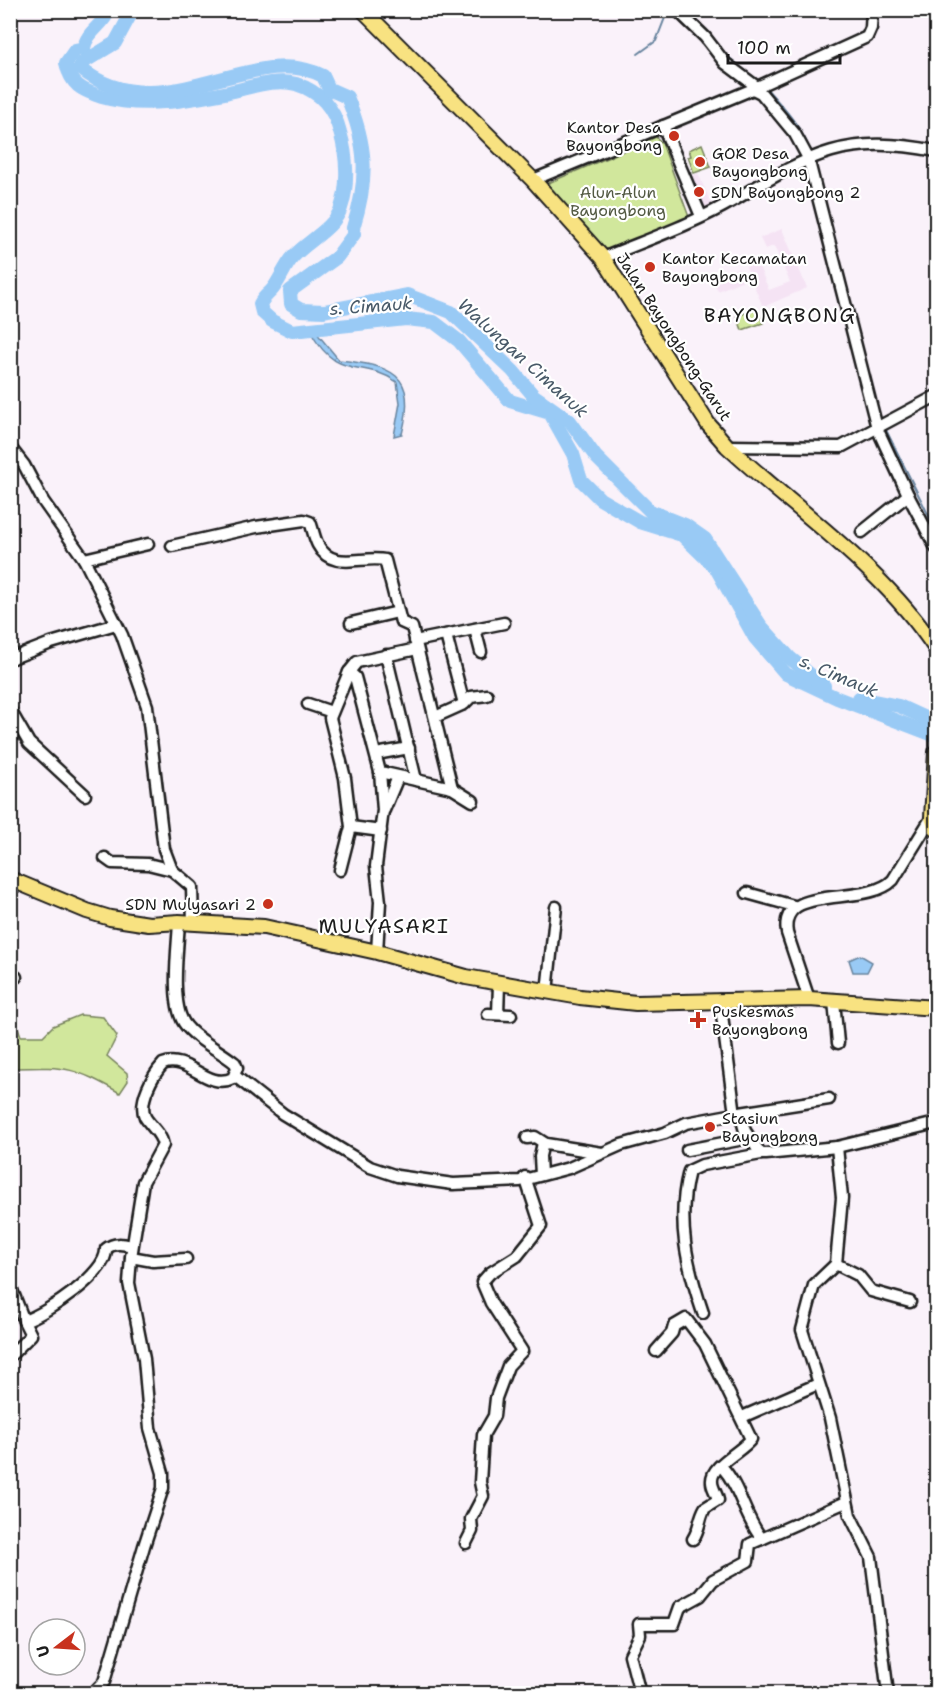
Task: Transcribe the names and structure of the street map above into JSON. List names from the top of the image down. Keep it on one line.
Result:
{"streets":{"main road":["Jalan Bayongbong-Garut"]},"districts":["BAYONGBONG","MULYASARI"],"water":["s. Cimauk","Walungan Cimanuk"],"parks":["Alun-Alun Bayongbong"],"places":{"other":["Kantor Desa Bayongbong","GOR Desa Bayongbong","SDN Bayongbong 2","Kantor Kecamatan Bayongbong","SDN Mulyasari 2","Stasiun Bayongbong"],"health":["Puskesmas Bayongbong"]},"scale_bar":"100 m","north":"left"}
